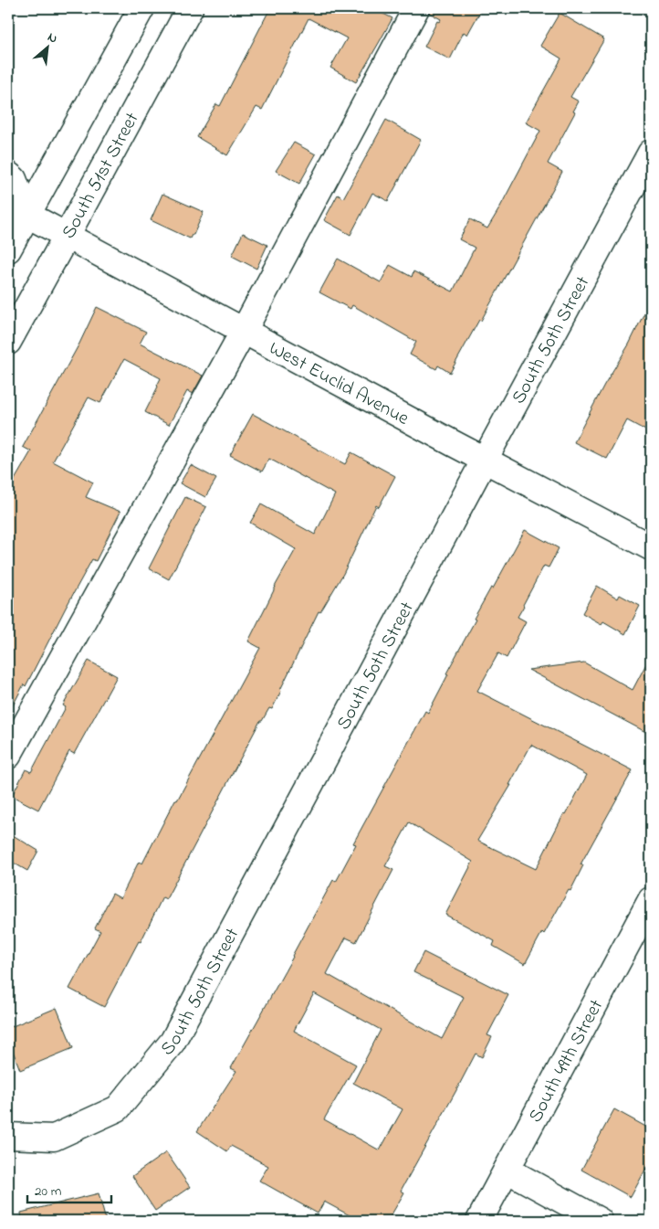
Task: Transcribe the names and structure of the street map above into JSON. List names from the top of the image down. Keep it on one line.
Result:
{"streets":{"street":["South 51st Street","South 50th Street","West Euclid Avenue","South 49th Street"]},"crossings":[["South 51st Street","West Euclid Avenue"],["South 50th Street","West Euclid Avenue"]],"scale_bar":"20 m","north":"top right"}
